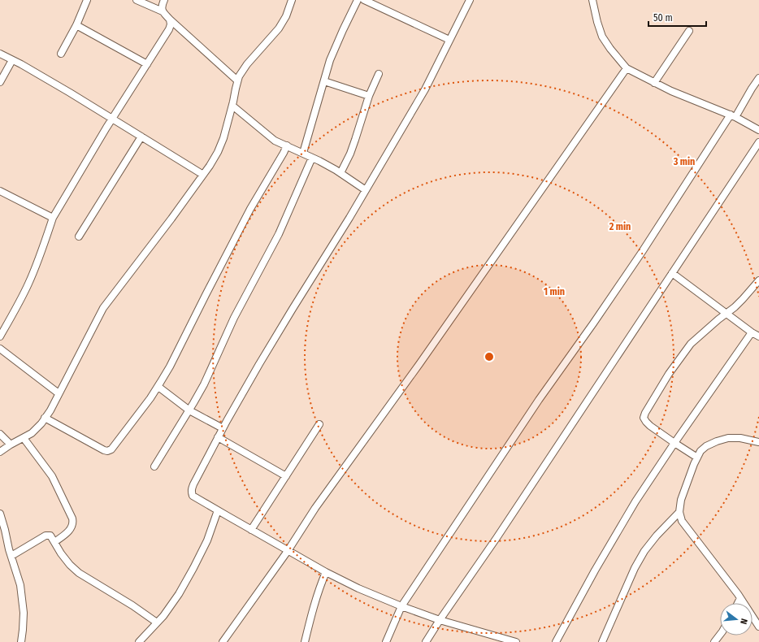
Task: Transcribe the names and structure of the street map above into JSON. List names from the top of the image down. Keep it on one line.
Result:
{"scale_bar":"50 m","north":"right","rings":["3 min","2 min","1 min"]}
